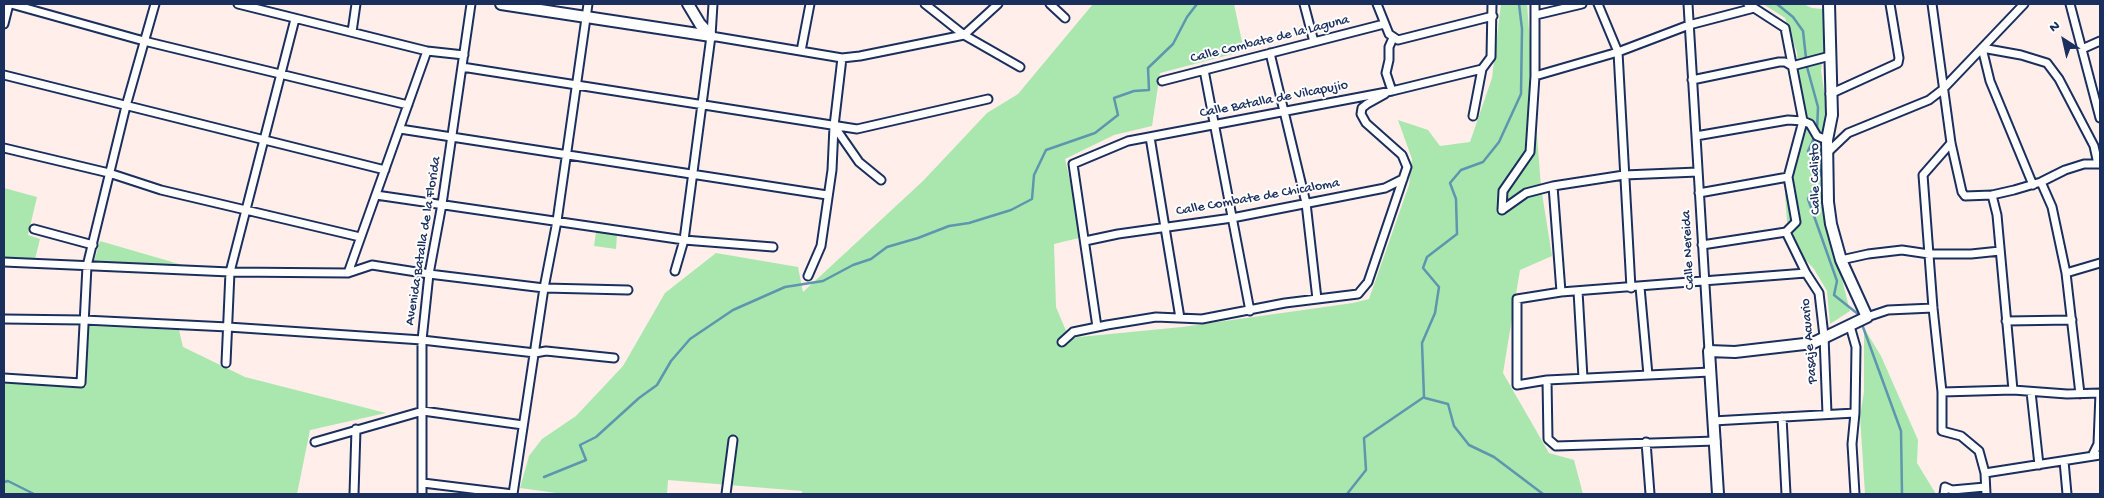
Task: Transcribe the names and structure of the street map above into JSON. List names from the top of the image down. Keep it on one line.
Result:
{"streets":{"street":["Calle Combate de la Laguna","Calle Batalla de Vilcapujio","Calle Calisto","Calle Combate de Chicaloma","Avenida Batalla de la Florida","Calle Nereida","Pasaje Acuario"]},"crossings":[["Calle Batalla de Vilcapujio","Calle Combate de Chicaloma"]],"north":"top left"}
